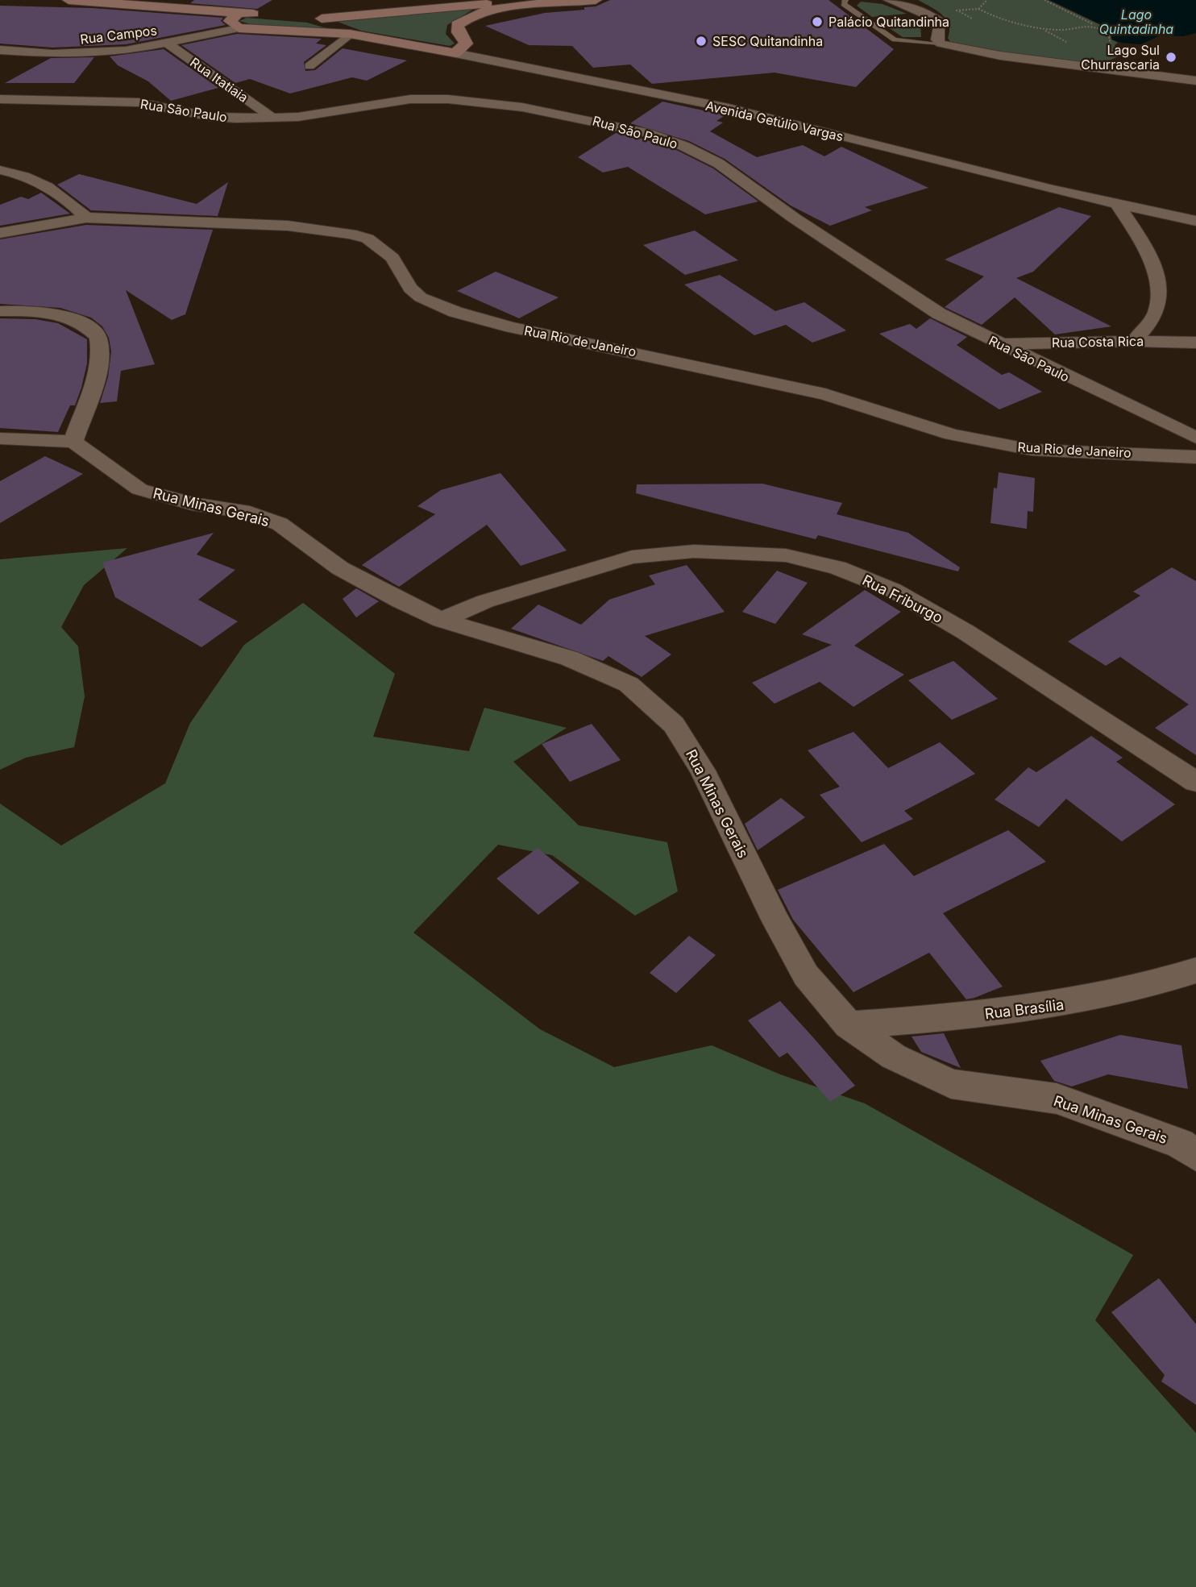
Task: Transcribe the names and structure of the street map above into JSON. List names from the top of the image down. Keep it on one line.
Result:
{"streets":{"street":["Rua Campos","Rua Itatiaia","Rua São Paulo","Avenida Getúlio Vargas","Rua Rio de Janeiro","Rua Costa Rica","Rua Minas Gerais","Rua Friburgo","Rua Brasília"]},"crossings":[["Rua Campos","Rua Itatiaia"],["Rua Campos","Avenida Getúlio Vargas"],["Rua Itatiaia","Rua São Paulo"],["Rua São Paulo","Rua Costa Rica"],["Rua Minas Gerais","Rua Friburgo"],["Rua Minas Gerais","Rua Brasília"]],"water":["Lago Quintadinha"],"places":["Palácio Quitandinha","SESC Quitandinha","Lago Sul Churrascaria"]}
